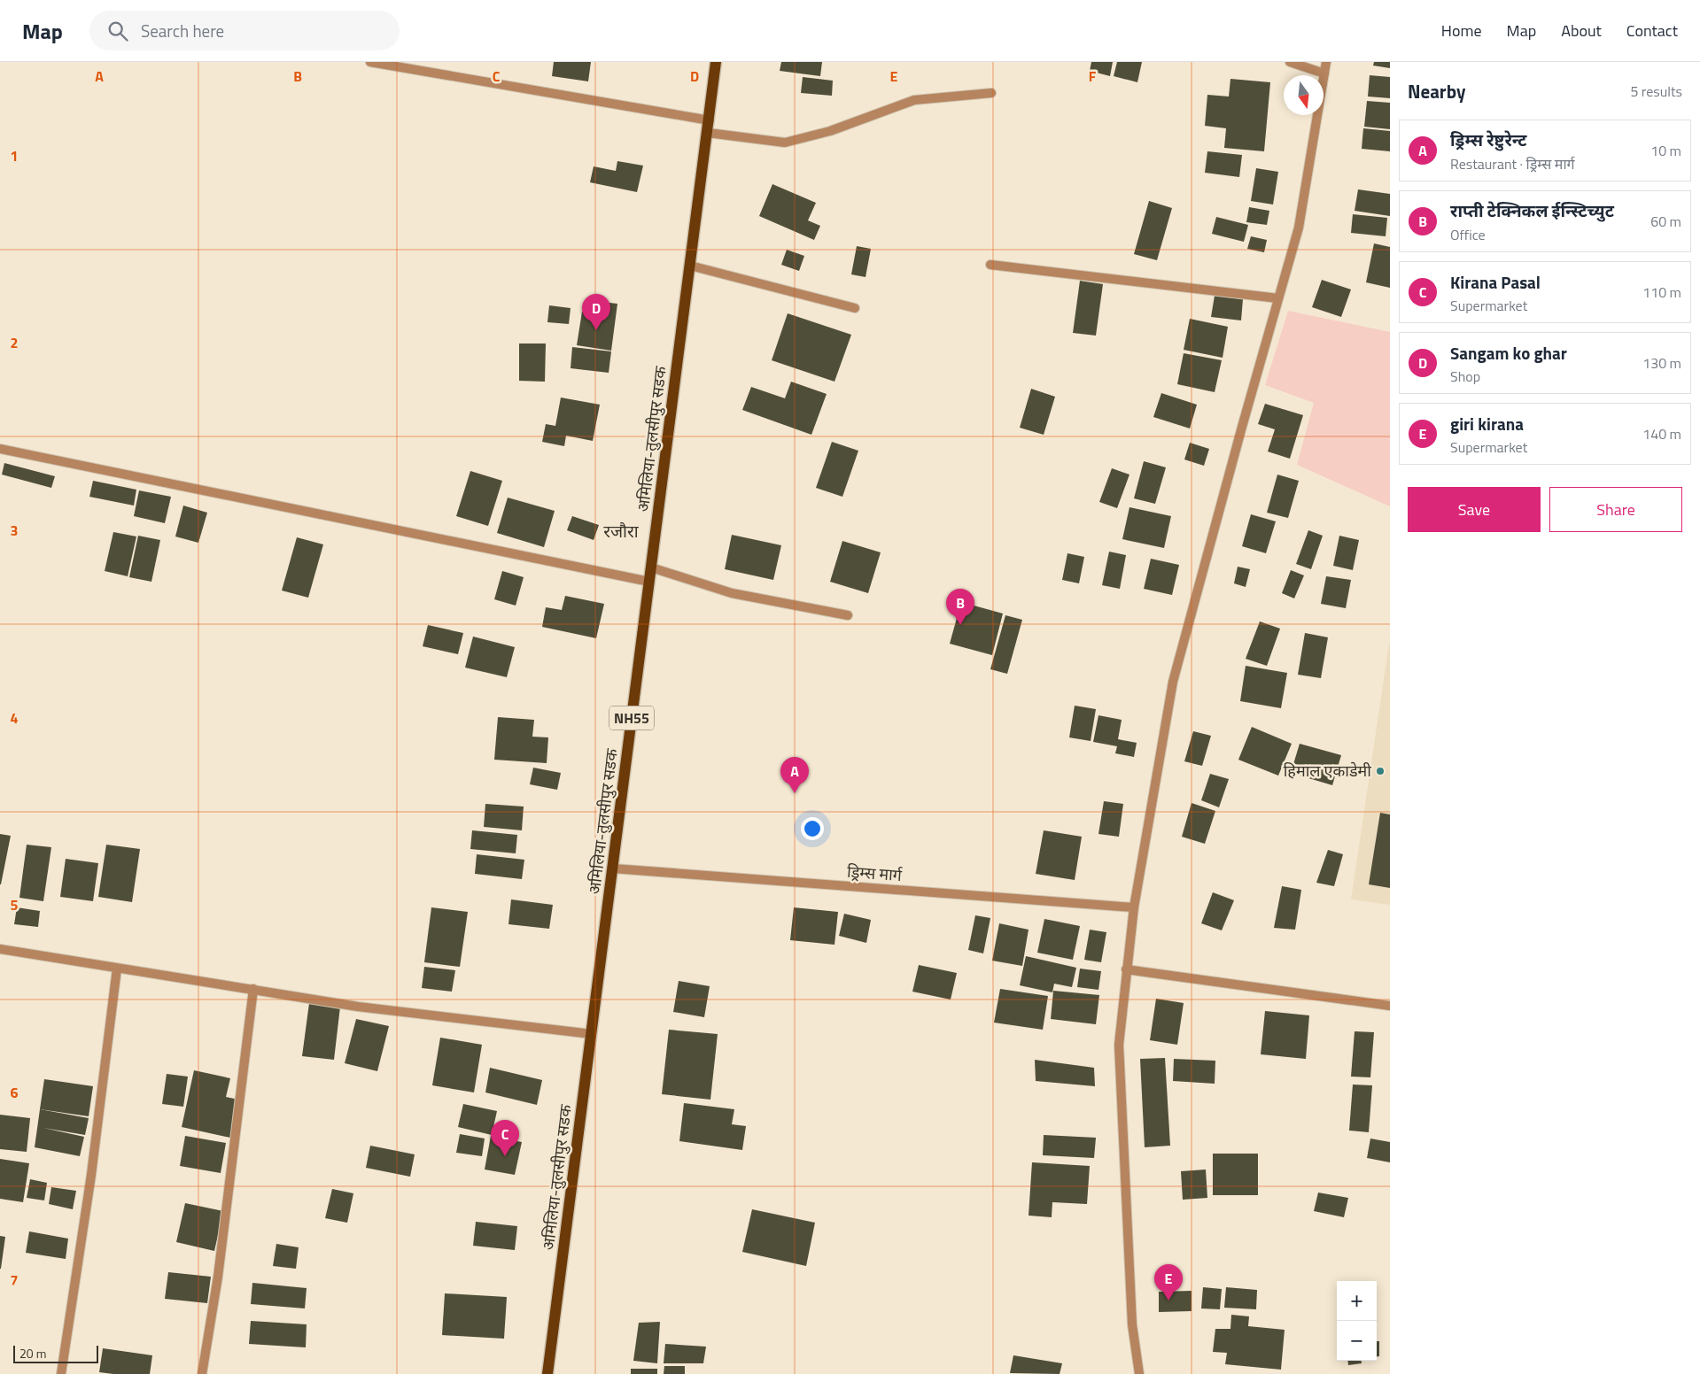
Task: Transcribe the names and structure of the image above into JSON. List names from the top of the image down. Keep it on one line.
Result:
{"streets":{"main road":["अमिलिया-तुलसीपुर सडक","NH55"],"street":["ड्रिम्स मार्ग"]},"crossings":[["अमिलिया-तुलसीपुर सडक","ड्रिम्स मार्ग"]],"districts":["रजौरा"],"places":["हिमाल एकाडेमी"],"scale_bar":"20 m","north":"bottom","page":{"header":"Map","search":"Search here","nav":["Home","Map","About","Contact"],"heading":["Nearby","5 results"],"list":[{"mark":"A","name":"ड्रिम्स रेष्टुरेन्ट","note":"Restaurant · ड्रिम्स मार्ग","value":"10 m"},{"mark":"B","name":"राप्ती टेक्निकल ईन्स्टिच्युट","note":"Office","value":"60 m"},{"mark":"C","name":"Kirana Pasal","note":"Supermarket","value":"110 m"},{"mark":"D","name":"Sangam ko ghar","note":"Shop","value":"130 m"},{"mark":"E","name":"giri kirana","note":"Supermarket","value":"140 m"}],"pins":["D","B","A","C","E"],"buttons":["Save","Share"],"map_buttons":["+","−"],"scale":"20 m"},"grid":{"columns":["A","B","C","D","E","F"],"rows":["1","2","3","4","5","6","7"]}}
